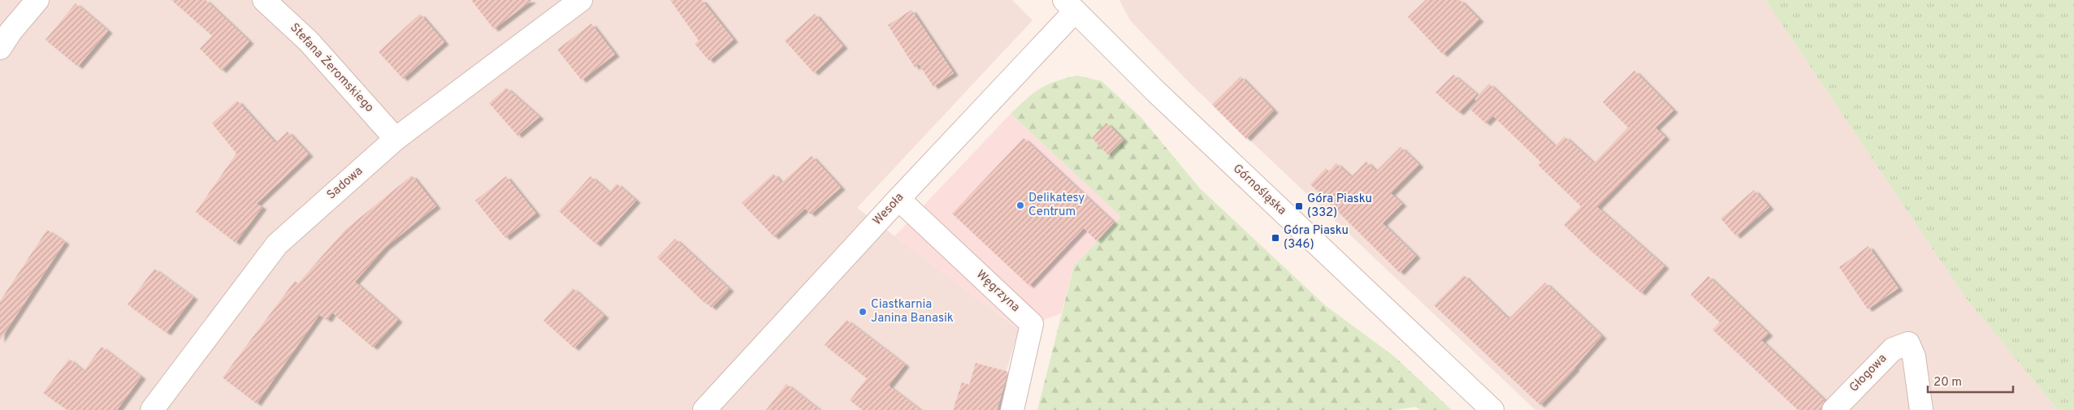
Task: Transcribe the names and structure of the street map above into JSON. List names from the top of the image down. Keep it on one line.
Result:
{"streets":{"street":["Stefana Żeromskiego","Sadowa","Górnośląska","Wesoła","Węgrzyna","Głogowa"]},"crossings":[["Stefana Żeromskiego","Sadowa"],["Górnośląska","Wesoła"],["Wesoła","Węgrzyna"]],"places":{"other":["Delikatesy Centrum","Ciastkarnia Janina Banasik"],"transit":["Góra Piasku (332)","Góra Piasku (346)"]},"scale_bar":"20 m"}
